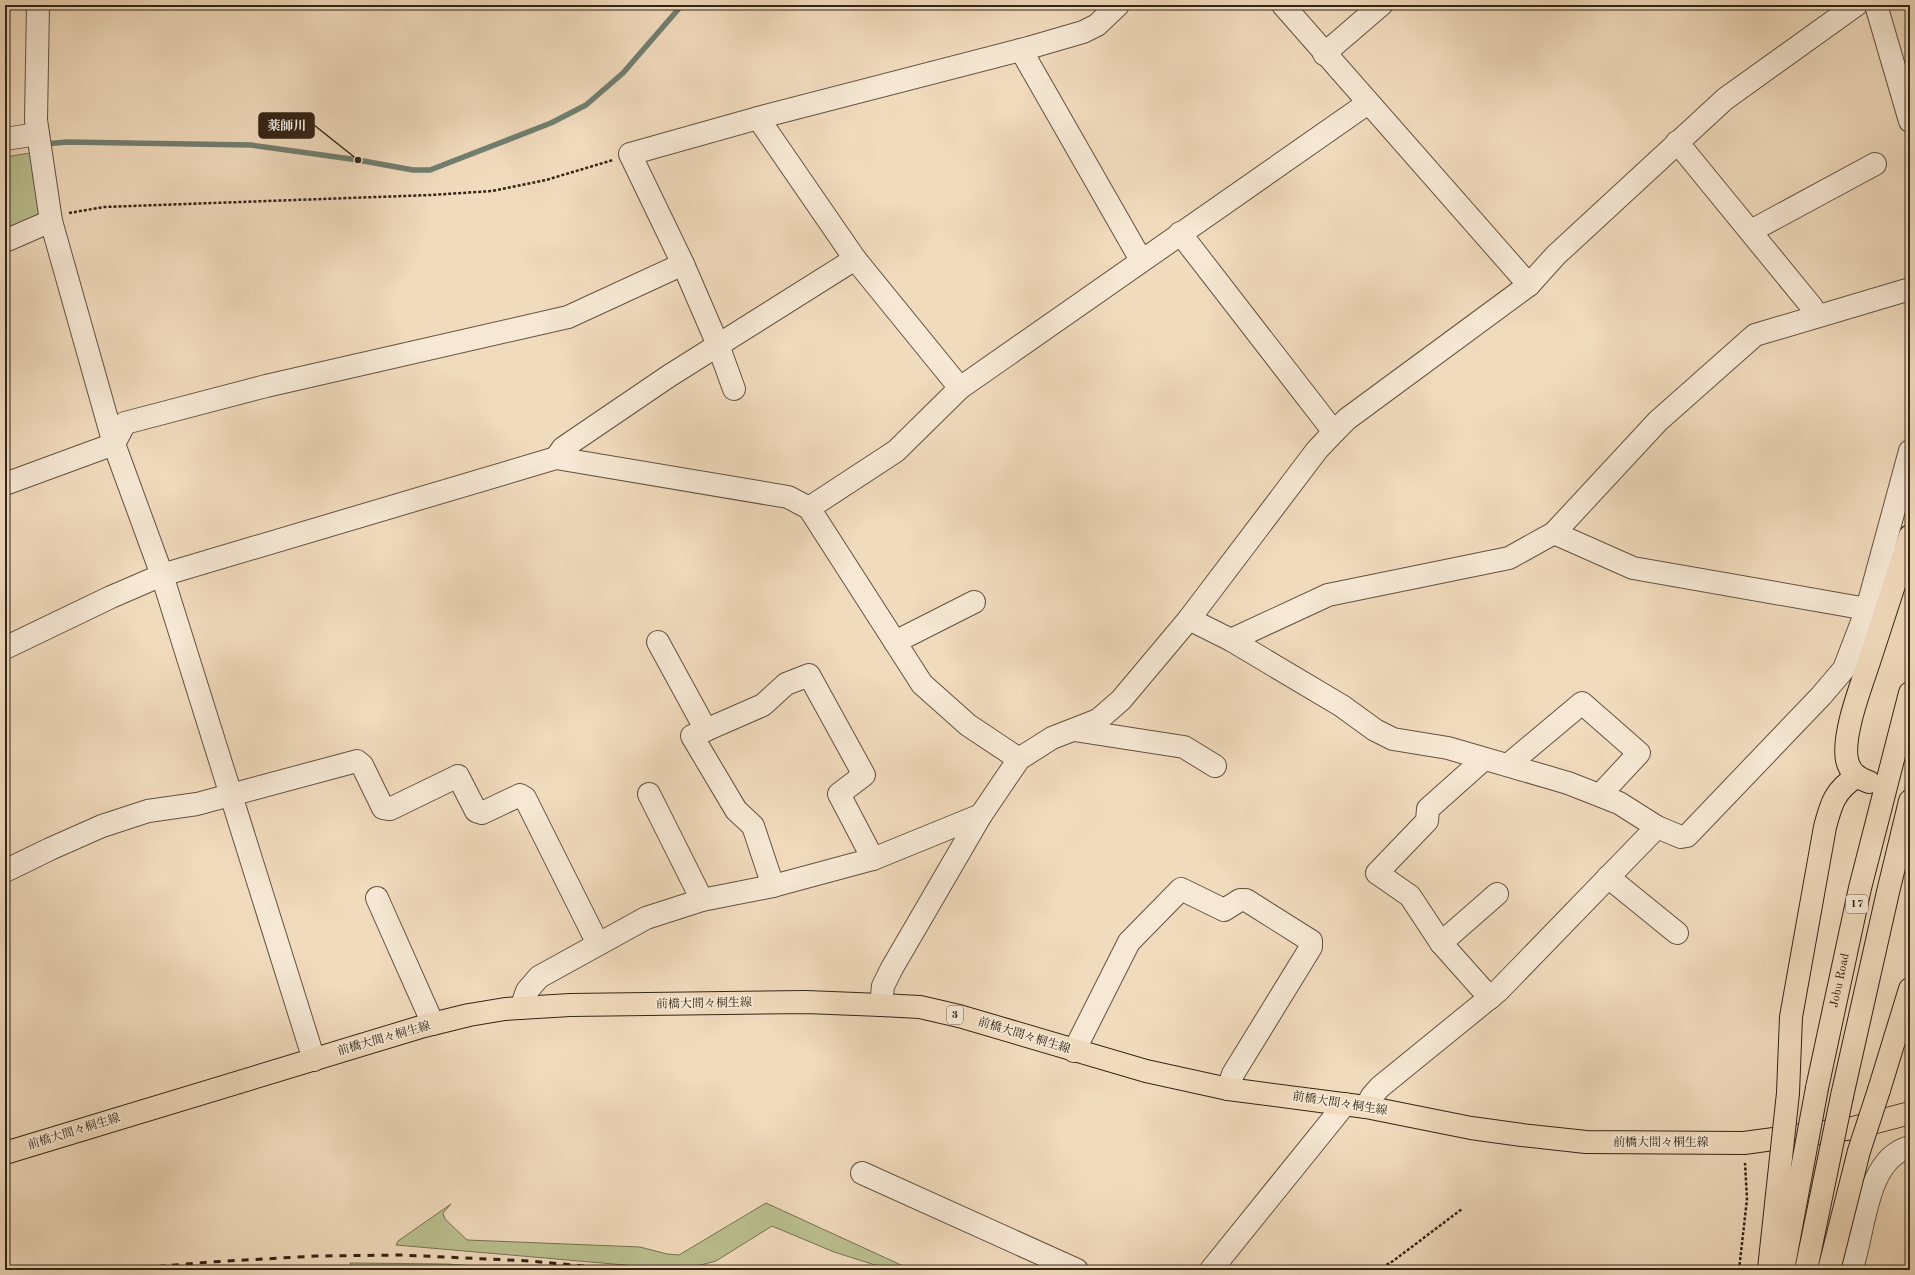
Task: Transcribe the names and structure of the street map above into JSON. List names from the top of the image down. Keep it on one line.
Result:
{"streets":{"main road":["17","Jobu Road","前橋大間々桐生線","3"]},"places":["薬師川"]}
